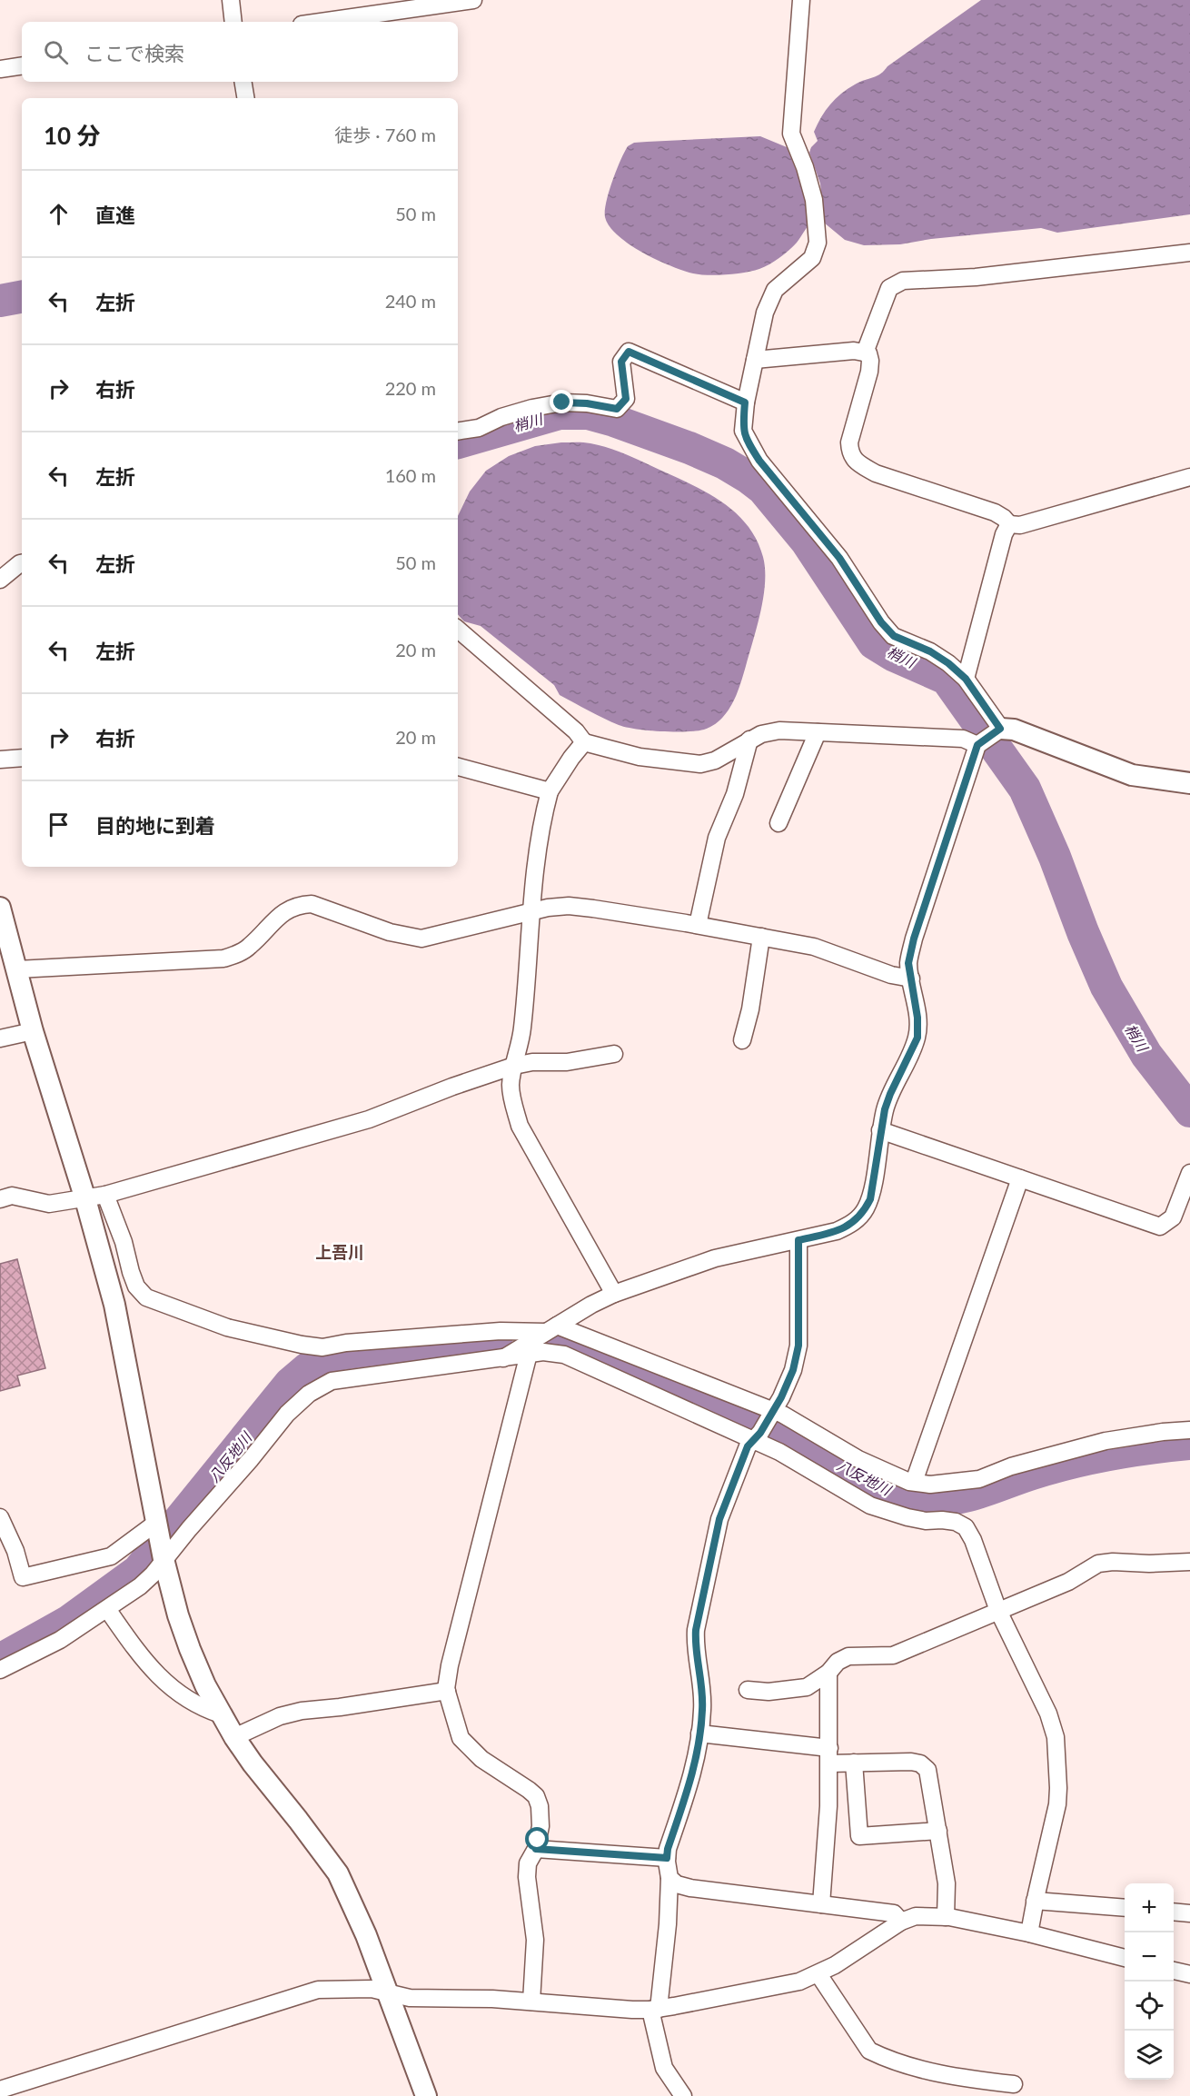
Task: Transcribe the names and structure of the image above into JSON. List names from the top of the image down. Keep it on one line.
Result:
{"districts":["上吾川"],"water":["梢川","八反地川"],"page":{"search":"ここで検索","heading":["10 分","徒歩 · 760 m"],"list":[["直進","50 m"],["左折","240 m"],["右折","220 m"],["左折","160 m"],["左折","50 m"],["左折","20 m"],["右折","20 m"],"目的地に到着"],"map_buttons":["+","−"]}}
